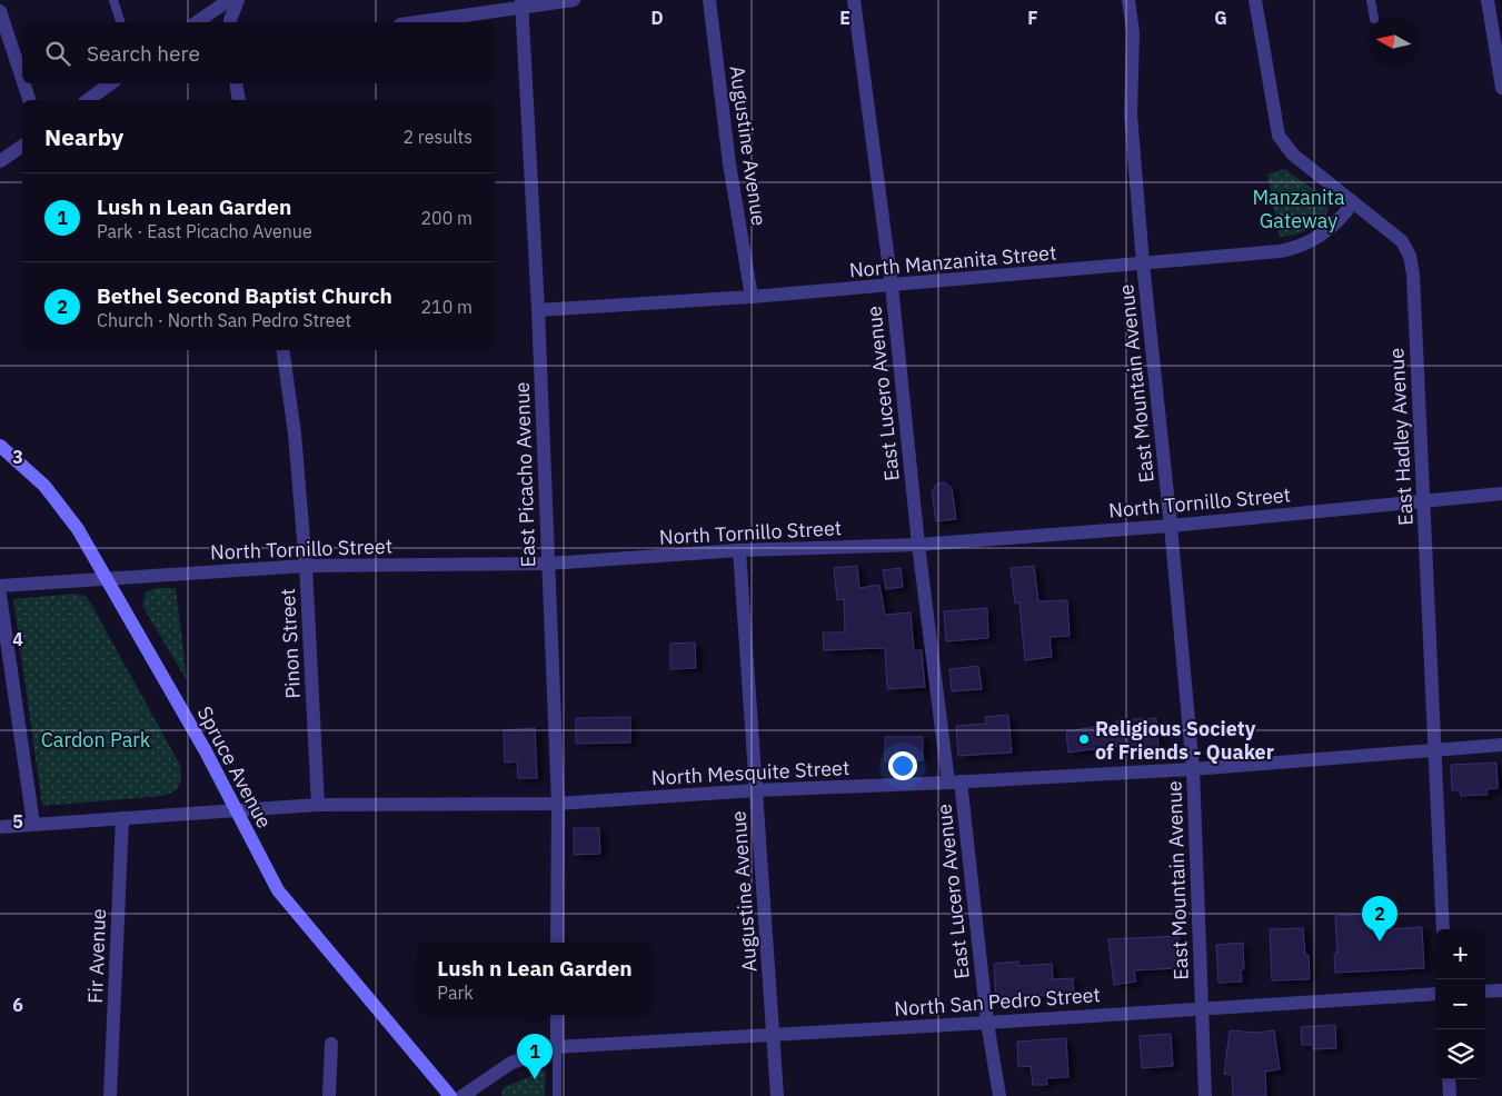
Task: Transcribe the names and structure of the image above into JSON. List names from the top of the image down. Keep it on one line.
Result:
{"streets":{"main road":["Spruce Avenue"],"street":["Augustine Avenue","North Manzanita Street","East Mountain Avenue","East Lucero Avenue","East Hadley Avenue","East Picacho Avenue","North Tornillo Street","Pinon Street","North Mesquite Street","Fir Avenue","North San Pedro Street"]},"crossings":[["Augustine Avenue","North Manzanita Street"],["Augustine Avenue","North Tornillo Street"],["Augustine Avenue","North Mesquite Street"],["Augustine Avenue","North San Pedro Street"],["North Manzanita Street","East Mountain Avenue"],["North Manzanita Street","East Lucero Avenue"],["North Manzanita Street","East Hadley Avenue"],["North Manzanita Street","East Picacho Avenue"],["East Mountain Avenue","North Tornillo Street"],["East Mountain Avenue","North Mesquite Street"],["East Mountain Avenue","North San Pedro Street"],["East Lucero Avenue","North Tornillo Street"],["East Lucero Avenue","North Mesquite Street"],["East Lucero Avenue","North San Pedro Street"],["East Hadley Avenue","North Tornillo Street"],["East Hadley Avenue","North Mesquite Street"],["East Picacho Avenue","North Tornillo Street"],["East Picacho Avenue","North Mesquite Street"],["North Tornillo Street","Pinon Street"],["North Tornillo Street","Spruce Avenue"],["Pinon Street","North Mesquite Street"],["Spruce Avenue","North Mesquite Street"],["North Mesquite Street","Fir Avenue"]],"parks":["Manzanita Gateway","Cardon Park"],"places":["Religious Society of Friends - Quaker"],"north":"left","page":{"search":"Search here","heading":["Nearby","2 results"],"list":[{"mark":"1","name":"Lush n Lean Garden","note":"Park · East Picacho Avenue","value":"200 m"},{"mark":"2","name":"Bethel Second Baptist Church","note":"Church · North San Pedro Street","value":"210 m"}],"pins":["2","1"],"map_buttons":["+","−"],"popup":["Lush n Lean Garden","Park"]},"grid":{"columns":["D","E","F","G"],"rows":["3","4","5","6"]}}
